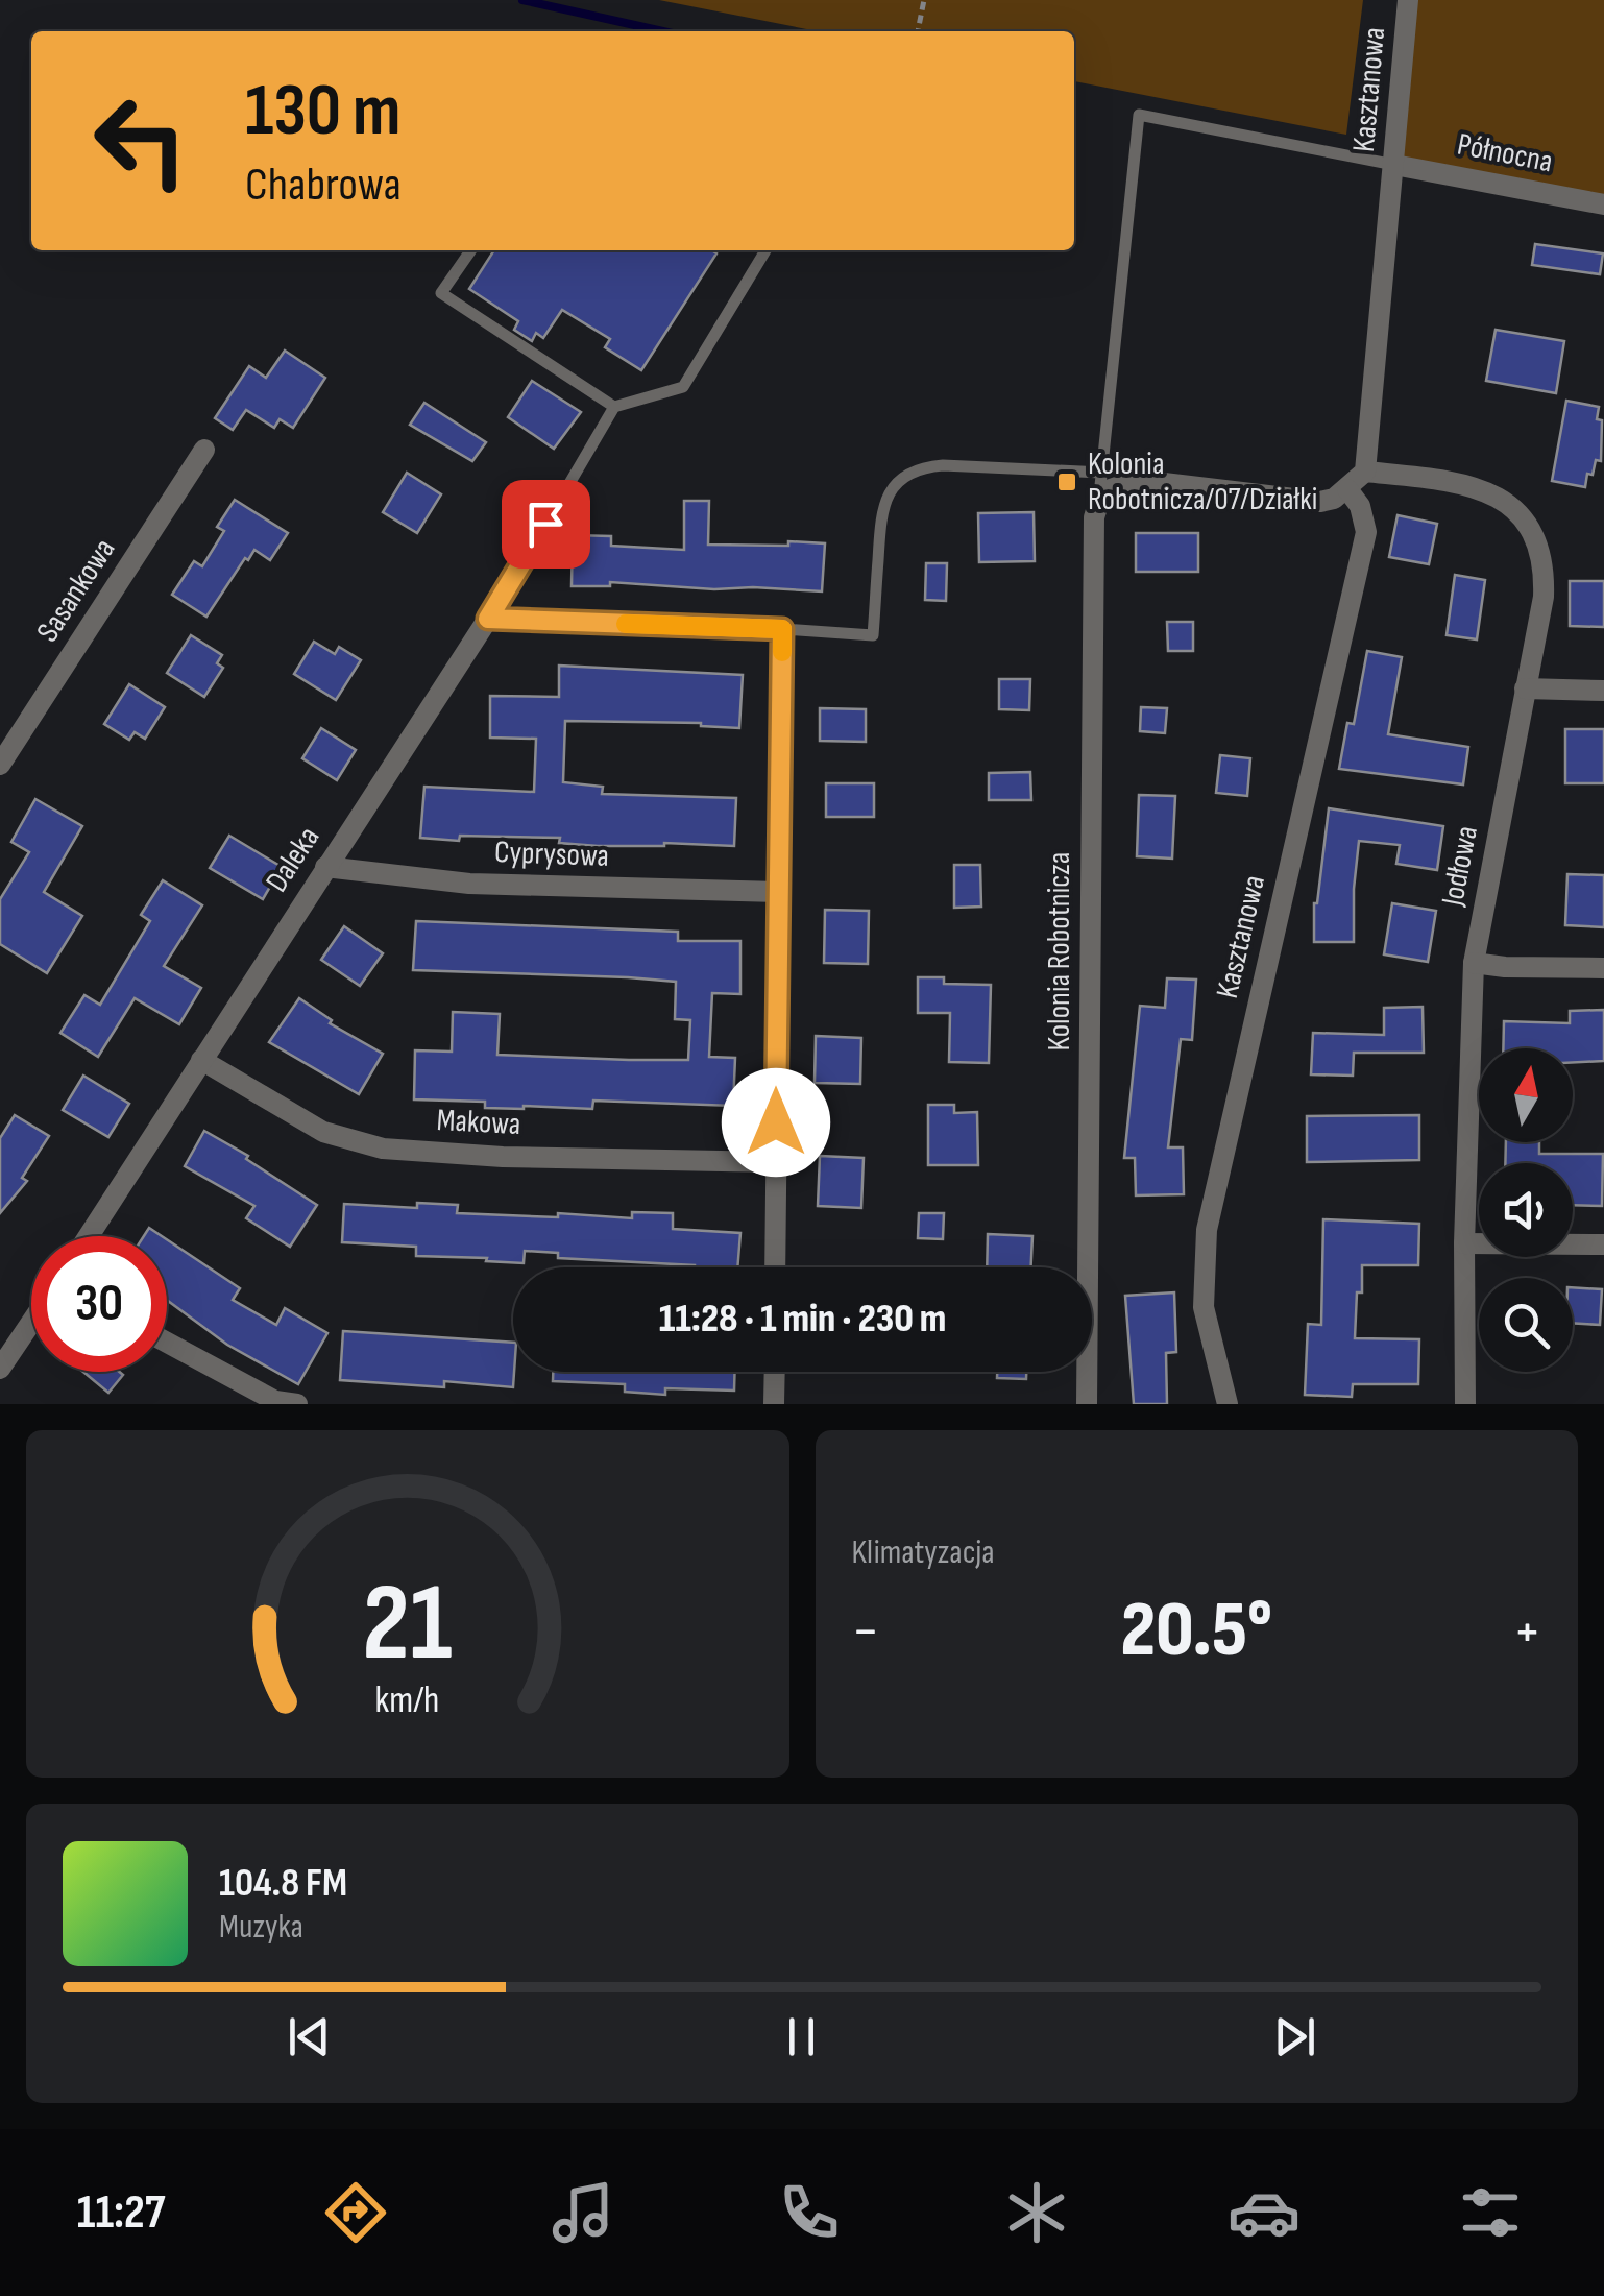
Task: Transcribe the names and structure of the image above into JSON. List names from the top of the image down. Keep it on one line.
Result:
{"streets":{"street":["Kasztanowa","Północna","Sasankowa","Cyprysowa","Daleka","Jodłowa","Kolonia Robotnicza","Makowa"]},"crossings":[["Kasztanowa","Północna"],["Kasztanowa","Jodłowa"],["Cyprysowa","Daleka"],["Daleka","Makowa"]],"places":{"transit":["Kolonia Robotnicza/07/Działki"]},"north":"top","page":{"turn":["130 m","Chabrowa"],"limit":"30","trip":"11:28 · 1 min · 230 m","tile":"Klimatyzacja","heat":["−","20.5°","+"],"song":["104.8 FM","Muzyka"],"tabs":"11:27","gauge":["21","km/h"]}}
